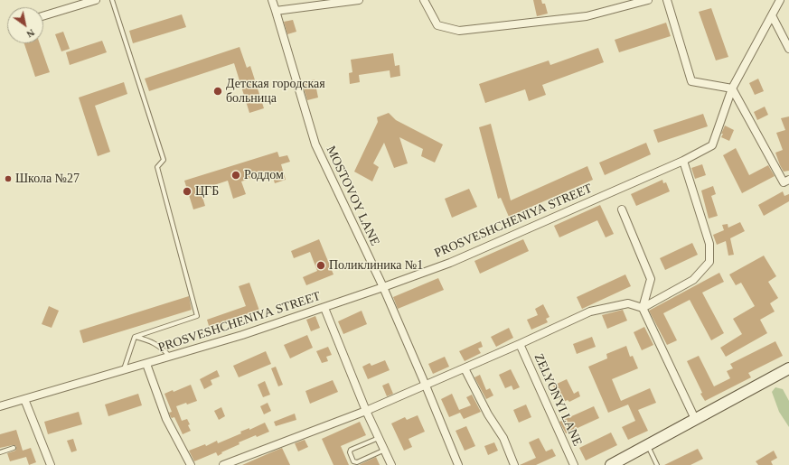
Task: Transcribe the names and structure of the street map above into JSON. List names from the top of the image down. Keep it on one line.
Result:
{"streets":{"street":["MOSTOVOY LANE","PROSVESHCHENIYA STREET","ZELYONYI LANE"]},"crossings":[["MOSTOVOY LANE","PROSVESHCHENIYA STREET"]],"places":["Детская городская больница","Роддом","Школа №27","ЦГБ","Поликлиника №1"],"north":"bottom right"}
